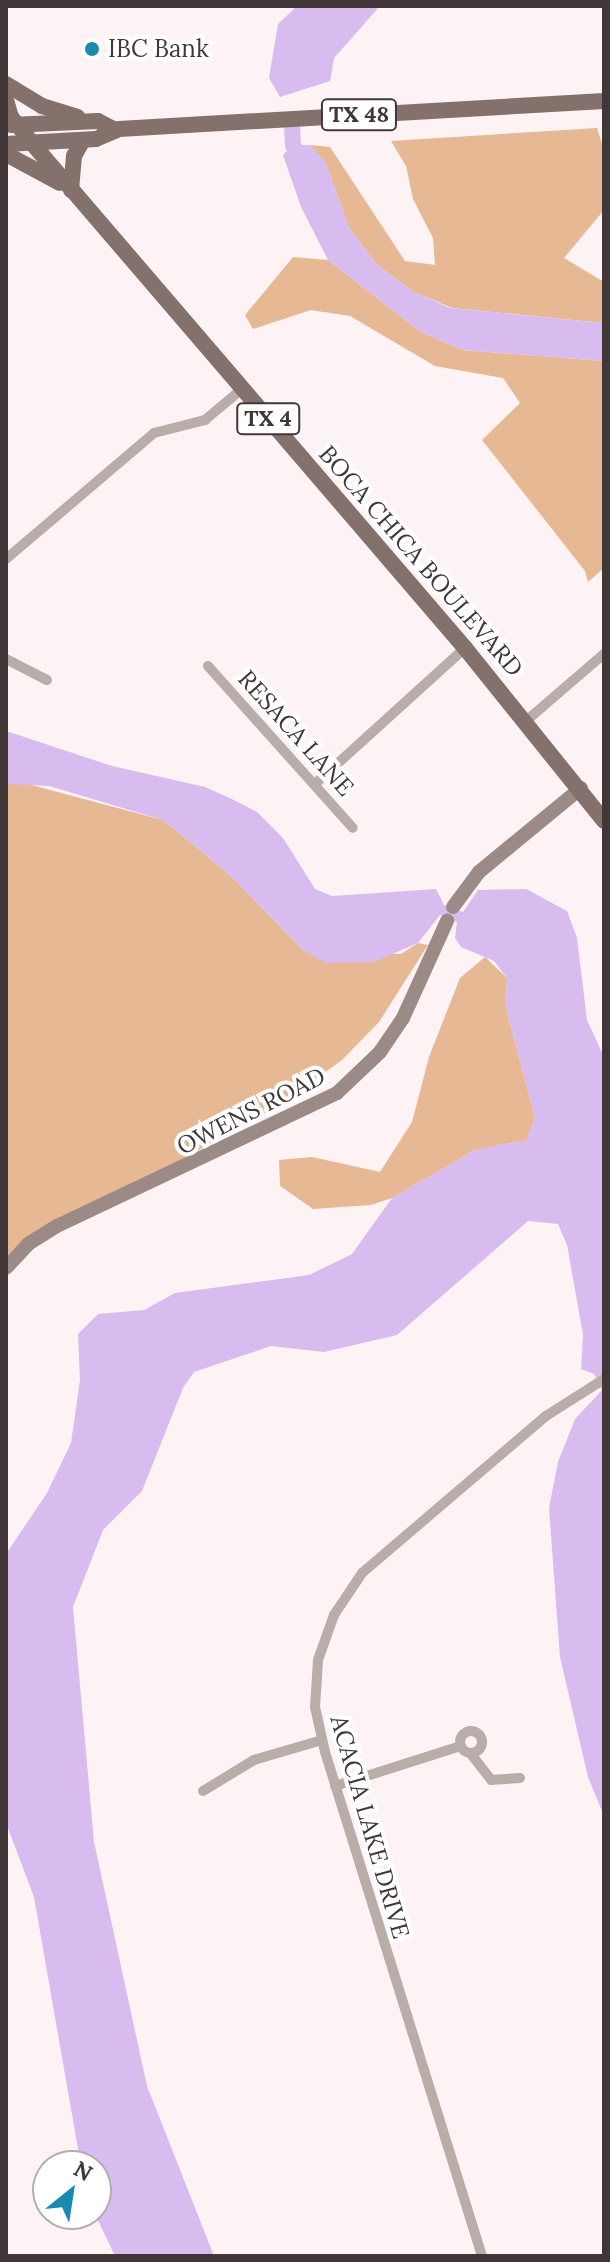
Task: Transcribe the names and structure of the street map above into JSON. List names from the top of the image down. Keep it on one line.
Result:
{"streets":{"main road":["TX 48","TX 4","BOCA CHICA BOULEVARD"],"street":["RESACA LANE","OWENS ROAD","ACACIA LAKE DRIVE"]},"crossings":[["TX 48","BOCA CHICA BOULEVARD"],["TX 4","BOCA CHICA BOULEVARD"]],"places":["IBC Bank"],"north":"top right"}
